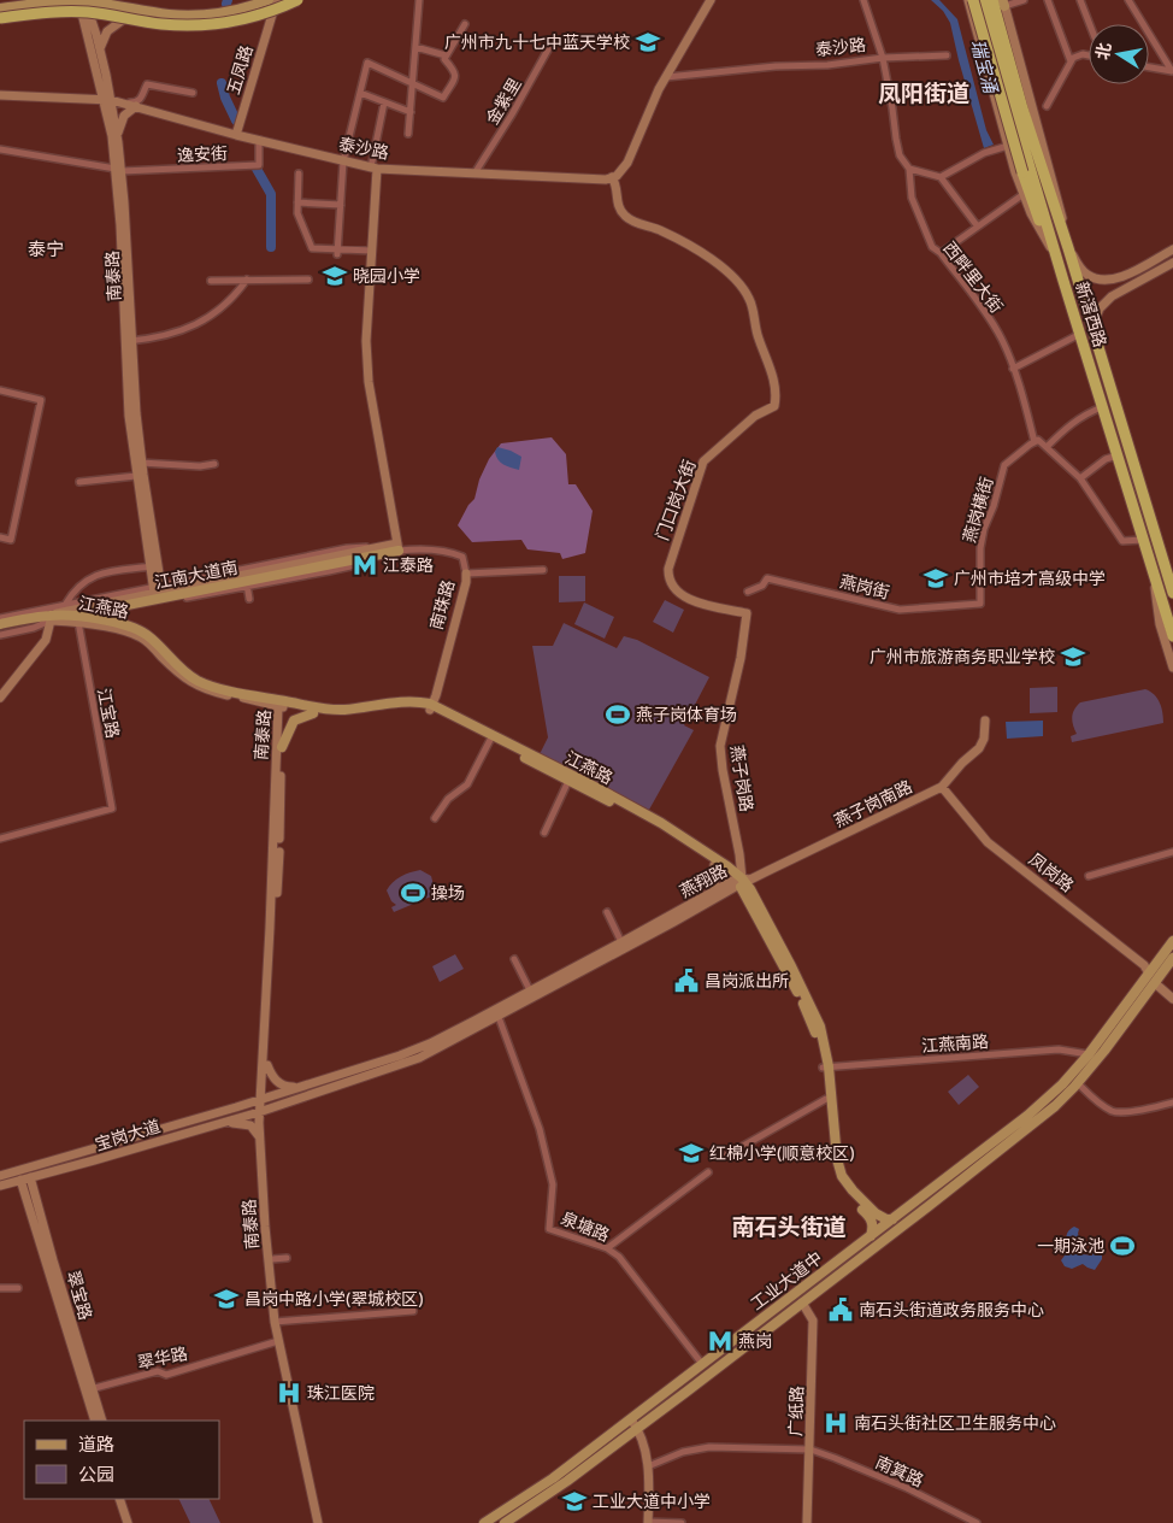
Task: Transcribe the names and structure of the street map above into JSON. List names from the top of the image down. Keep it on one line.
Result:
{"streets":{"highway":["新滘西路"],"main road":["泰沙路","五凤路","南泰路","门口岗大街","江南大道南","南珠路","江燕路","燕子岗路","燕子岗南路","凤岗路","燕翔路","宝岗大道","工业大道中","翠宝路","广纸路"],"street":["金紫里","逸安街","西畔里大街","燕岗横街","燕岗街","江宝路","江燕南路","泉塘路","翠华路","南箕路"]},"crossings":[["泰沙路","五凤路"],["泰沙路","金紫里"],["泰沙路","逸安街"],["泰沙路","南泰路"],["泰沙路","西畔里大街"],["泰沙路","门口岗大街"],["逸安街","南泰路"],["南泰路","江南大道南"],["南泰路","江燕路"],["南泰路","燕翔路"],["南泰路","宝岗大道"],["南泰路","翠华路"],["西畔里大街","燕岗横街"],["门口岗大街","燕子岗路"],["燕岗横街","燕岗街"],["江南大道南","江燕路"],["江南大道南","江宝路"],["南珠路","江燕路"],["江燕路","江宝路"],["江燕路","燕子岗路"],["江燕路","燕子岗南路"],["江燕路","燕翔路"],["江燕路","江燕南路"],["江燕路","工业大道中"],["燕子岗路","燕子岗南路"],["燕子岗路","燕翔路"],["燕子岗南路","凤岗路"],["燕子岗南路","燕翔路"],["凤岗路","工业大道中"],["燕翔路","宝岗大道"],["燕翔路","泉塘路"],["江燕南路","工业大道中"],["宝岗大道","翠宝路"],["泉塘路","工业大道中"],["翠宝路","翠华路"],["广纸路","南箕路"]],"districts":["凤阳街道","泰宁","南石头街道"],"water":["瑞宝涌"],"places":{"school or university":["广州市九十七中蓝天学校","晓园小学","广州市培才高级中学","广州市旅游商务职业学校","红棉小学(顺意校区)","昌岗中路小学(翠城校区)","工业大道中小学"],"metro station":["江泰路","燕岗"],"sports":["燕子岗体育场","操场","一期泳池"],"public building":["昌岗派出所","南石头街道政务服务中心"],"hospital":["珠江医院","南石头街社区卫生服务中心"]},"legend":["道路","公园"],"north":"left"}
